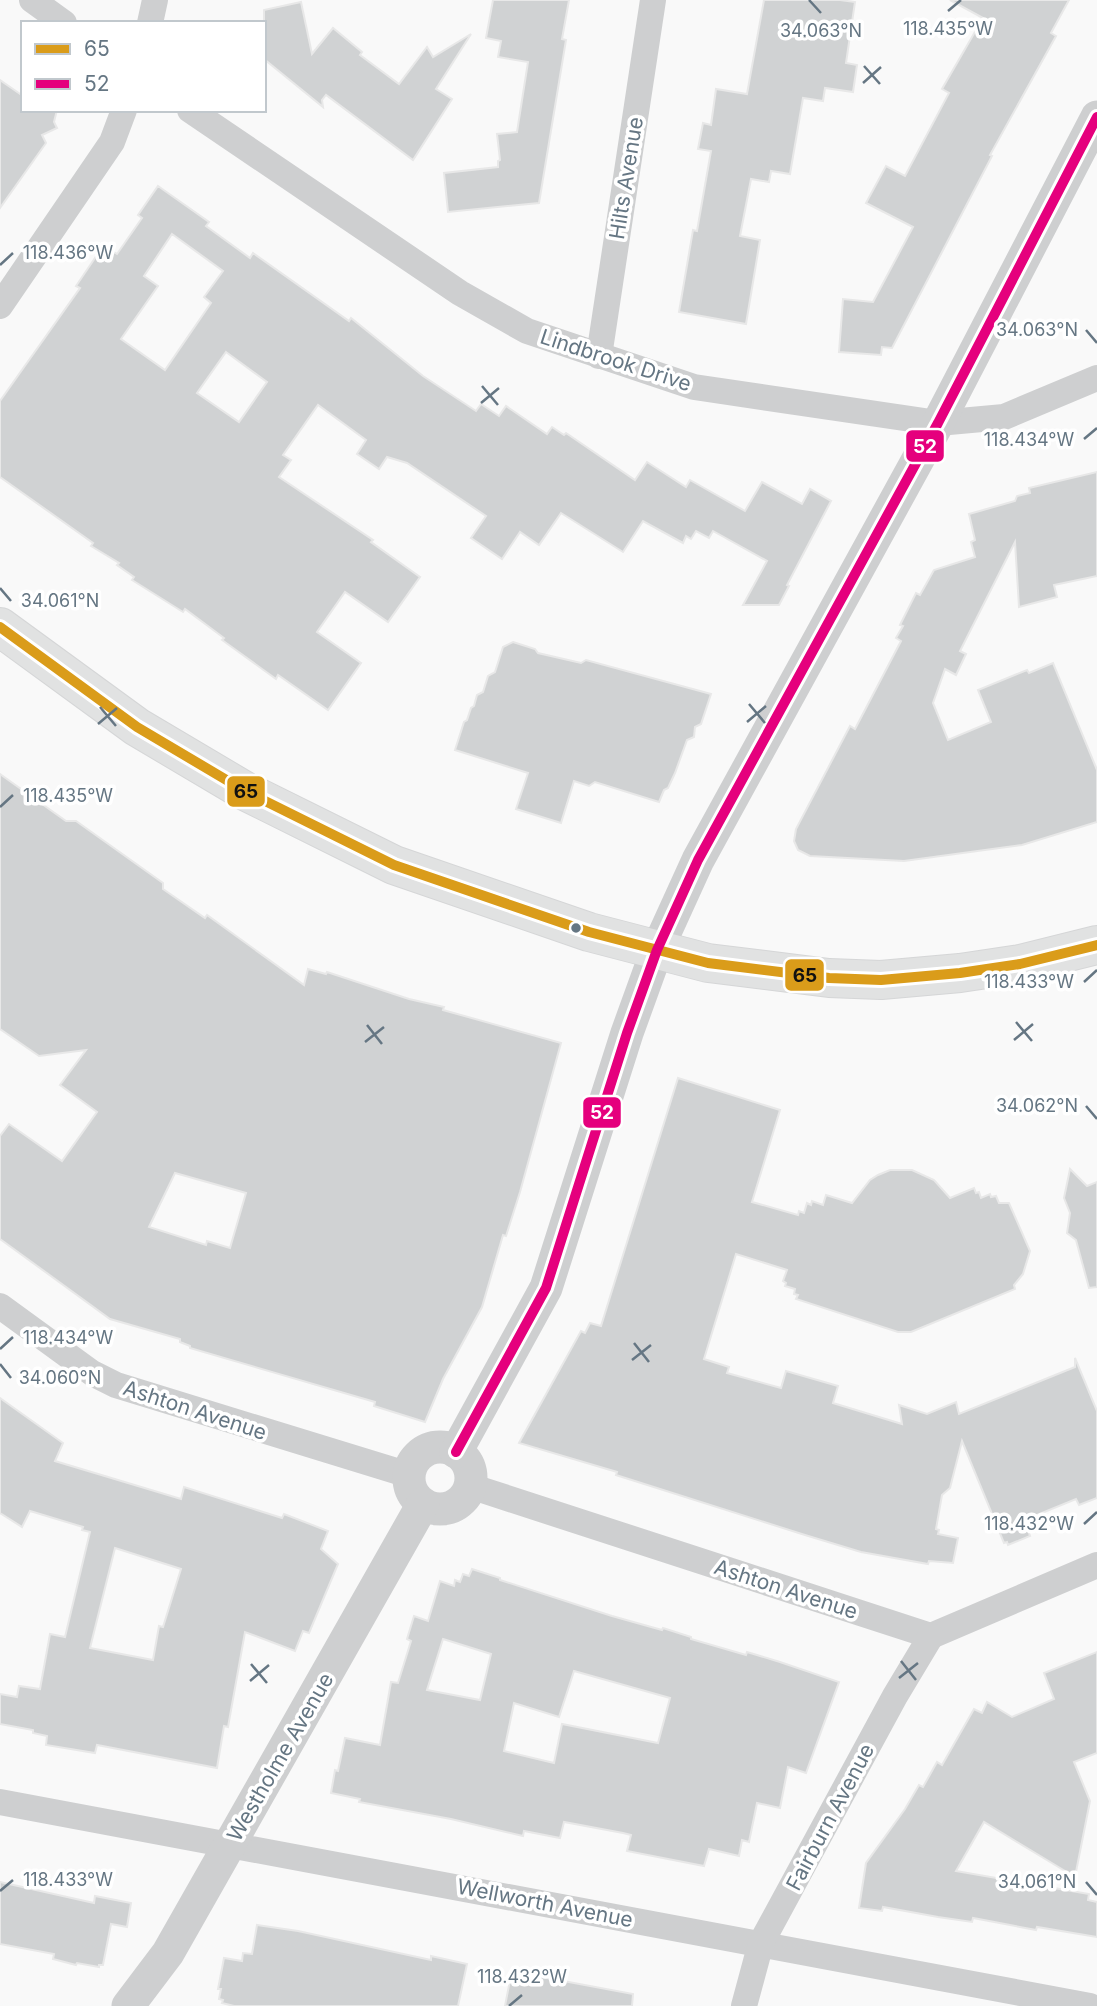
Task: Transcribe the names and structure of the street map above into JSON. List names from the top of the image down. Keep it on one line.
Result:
{"streets":{"street":["Hilts Avenue","Lindbrook Drive","Ashton Avenue","Westholme Avenue","Fairburn Avenue","Wellworth Avenue"]},"crossings":[["Hilts Avenue","Lindbrook Drive"],["Ashton Avenue","Westholme Avenue"],["Ashton Avenue","Fairburn Avenue"],["Westholme Avenue","Wellworth Avenue"],["Fairburn Avenue","Wellworth Avenue"]],"lines":["transit line 52","transit line 65"],"legend":["65","52"],"coordinates":["118.435°W","34.063°N","118.436°W","118.434°W","34.061°N","118.433°W","34.062°N","34.060°N","118.432°W"]}
